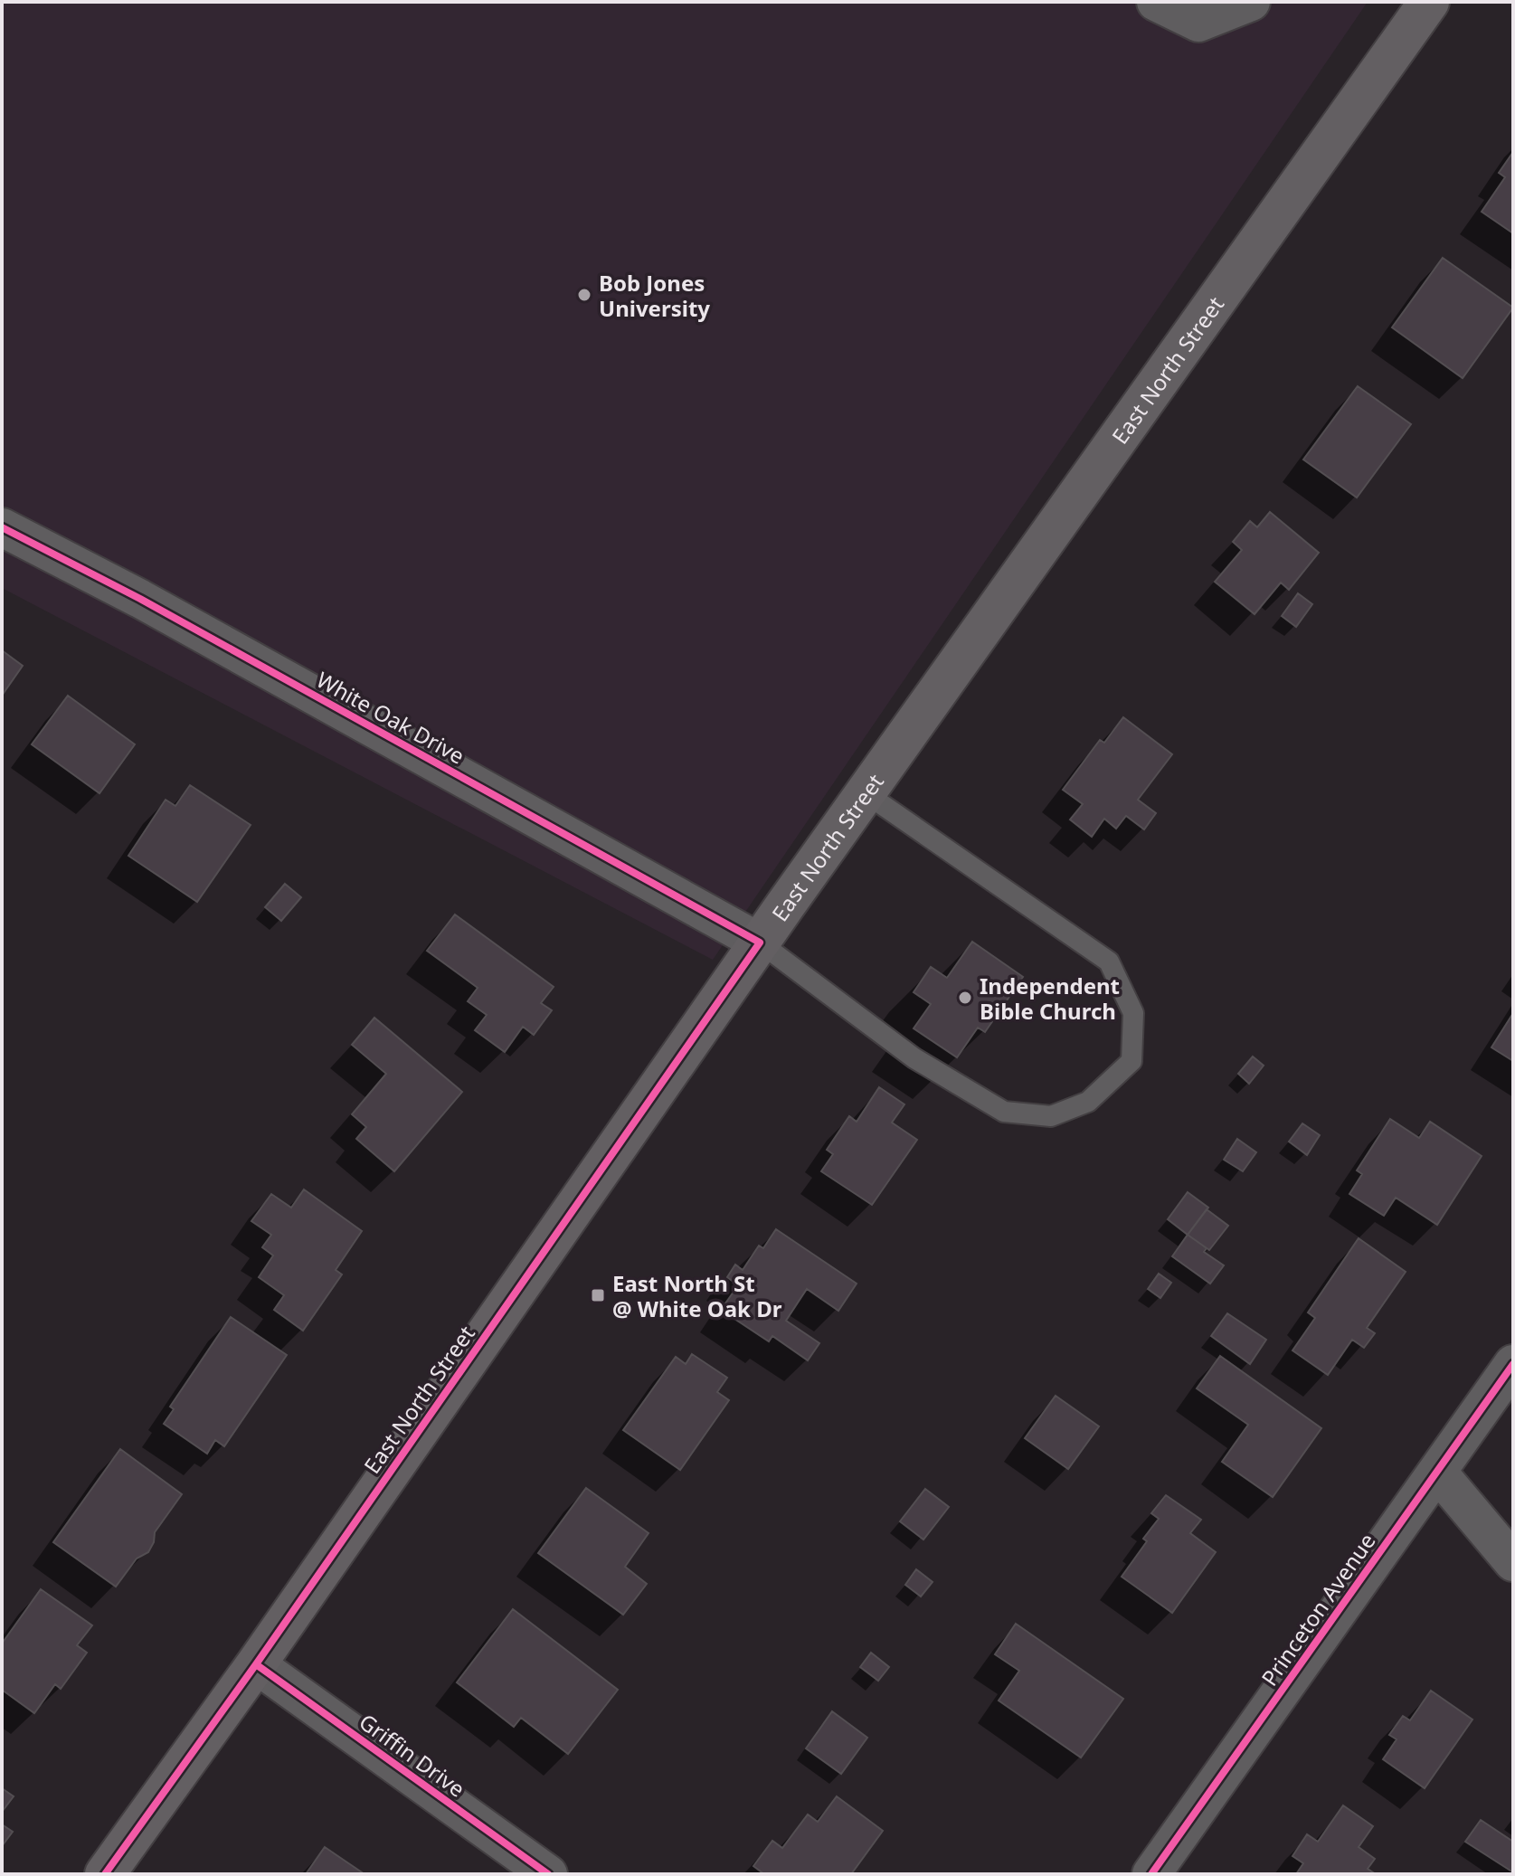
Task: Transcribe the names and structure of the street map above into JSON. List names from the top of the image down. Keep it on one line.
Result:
{"streets":{"main road":["East North Street"],"street":["White Oak Drive","Princeton Avenue","Griffin Drive"]},"crossings":[["East North Street","White Oak Drive"],["East North Street","Griffin Drive"]],"places":{"other":["Bob Jones University","Independent Bible Church"],"transit":["East North St @ White Oak Dr"]}}
